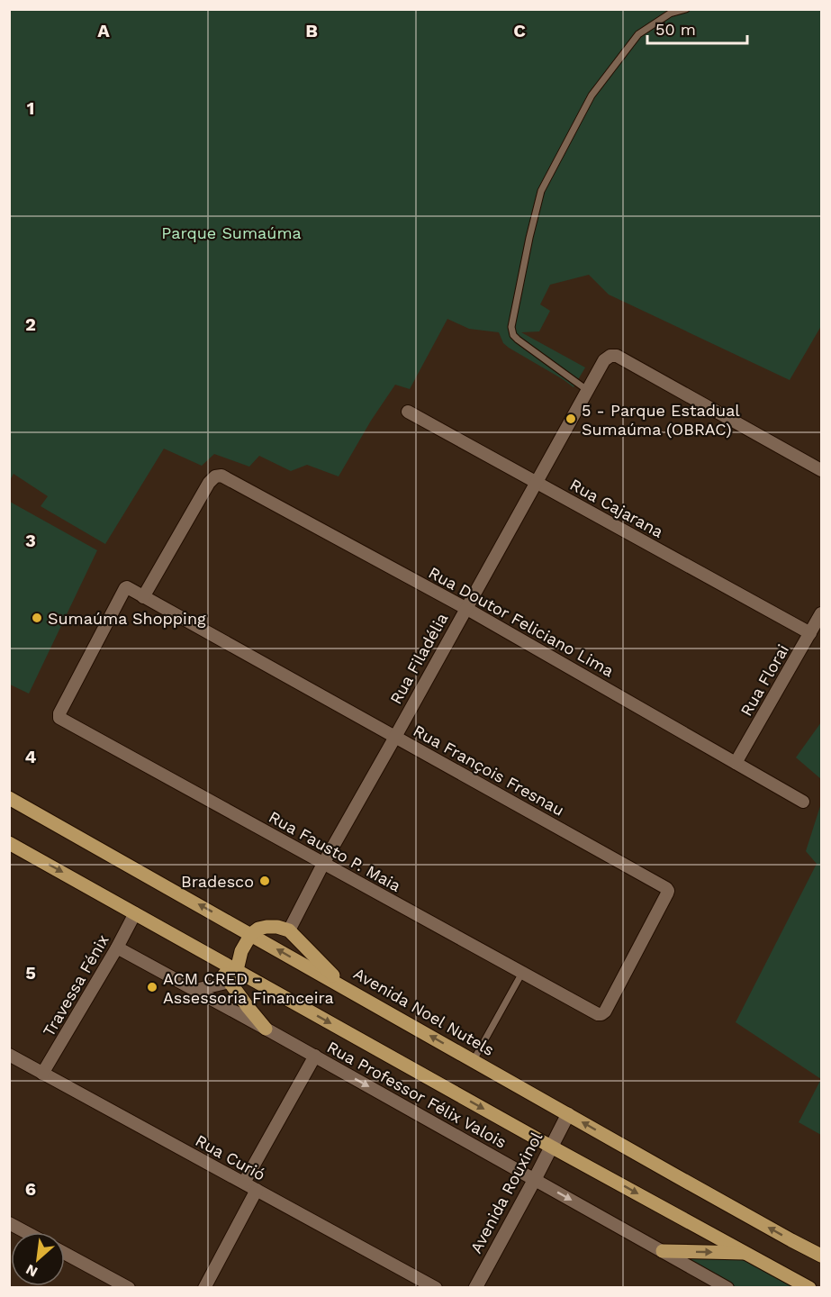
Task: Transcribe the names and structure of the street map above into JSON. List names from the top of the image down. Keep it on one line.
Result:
{"streets":{"main road":["Avenida Noel Nutels"],"street":["Rua Cajarana","Rua Doutor Feliciano Lima","Rua Filadélia","Rua Florai","Rua François Fresnau","Rua Fausto P. Maia","Travessa Fénix","Rua Professor Félix Valois","Rua Curió","Avenida Rouxinol"]},"crossings":[["Rua Cajarana","Rua Filadélia"],["Rua Cajarana","Rua Florai"],["Rua Doutor Feliciano Lima","Rua Filadélia"],["Rua Doutor Feliciano Lima","Rua Florai"],["Rua Doutor Feliciano Lima","Rua François Fresnau"],["Rua Filadélia","Rua François Fresnau"],["Rua Filadélia","Rua Fausto P. Maia"],["Rua François Fresnau","Rua Fausto P. Maia"],["Travessa Fénix","Rua Professor Félix Valois"],["Travessa Fénix","Rua Curió"],["Avenida Noel Nutels","Avenida Rouxinol"],["Rua Professor Félix Valois","Avenida Rouxinol"]],"one_way":["Rua Professor Félix Valois"],"parks":["Parque Sumaúma"],"places":["5 - Parque Estadual Sumaúma (OBRAC)","Sumaúma Shopping","Bradesco","ACM CRED - Assessoria Financeira"],"scale_bar":"50 m","north":"bottom left","grid":{"columns":["A","B","C"],"rows":["1","2","3","4","5","6"]}}
